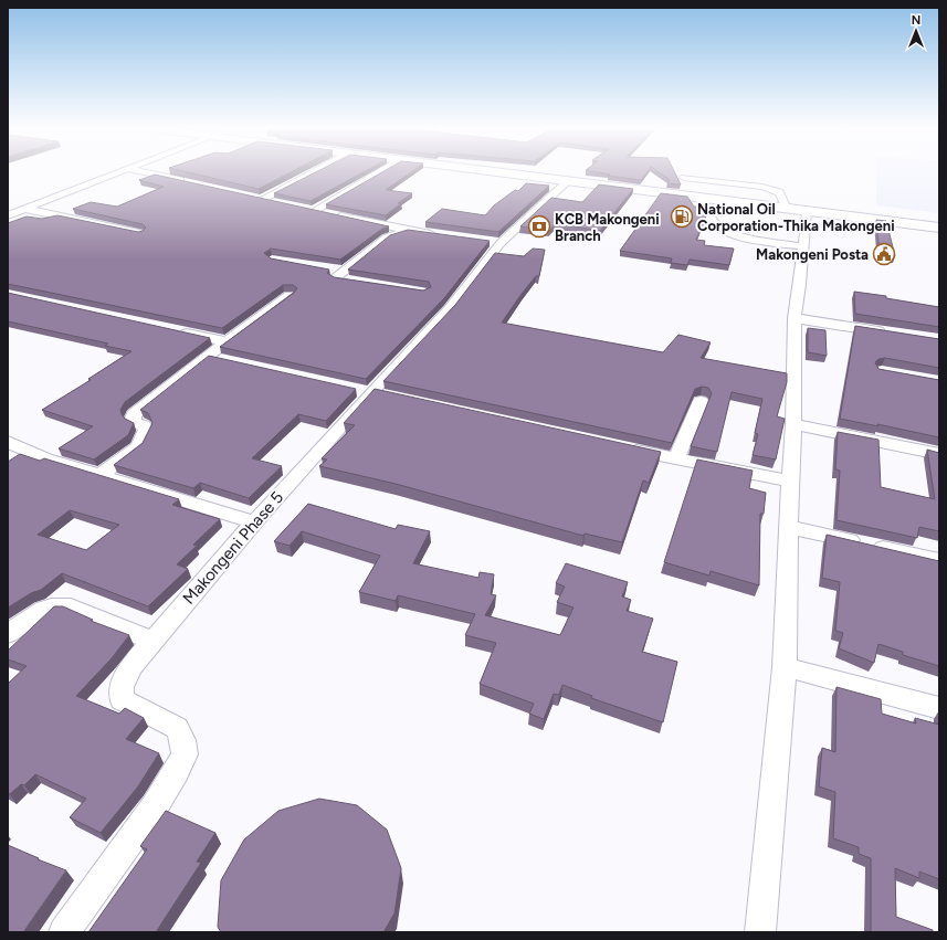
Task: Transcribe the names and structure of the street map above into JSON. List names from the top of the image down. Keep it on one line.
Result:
{"streets":{"street":["Makongeni Phase 5"]},"places":{"fuel station":["National Oil Corporation-Thika Makongeni"],"bank":["KCB Makongeni Branch"],"public building":["Makongeni Posta"]},"north":"top"}
